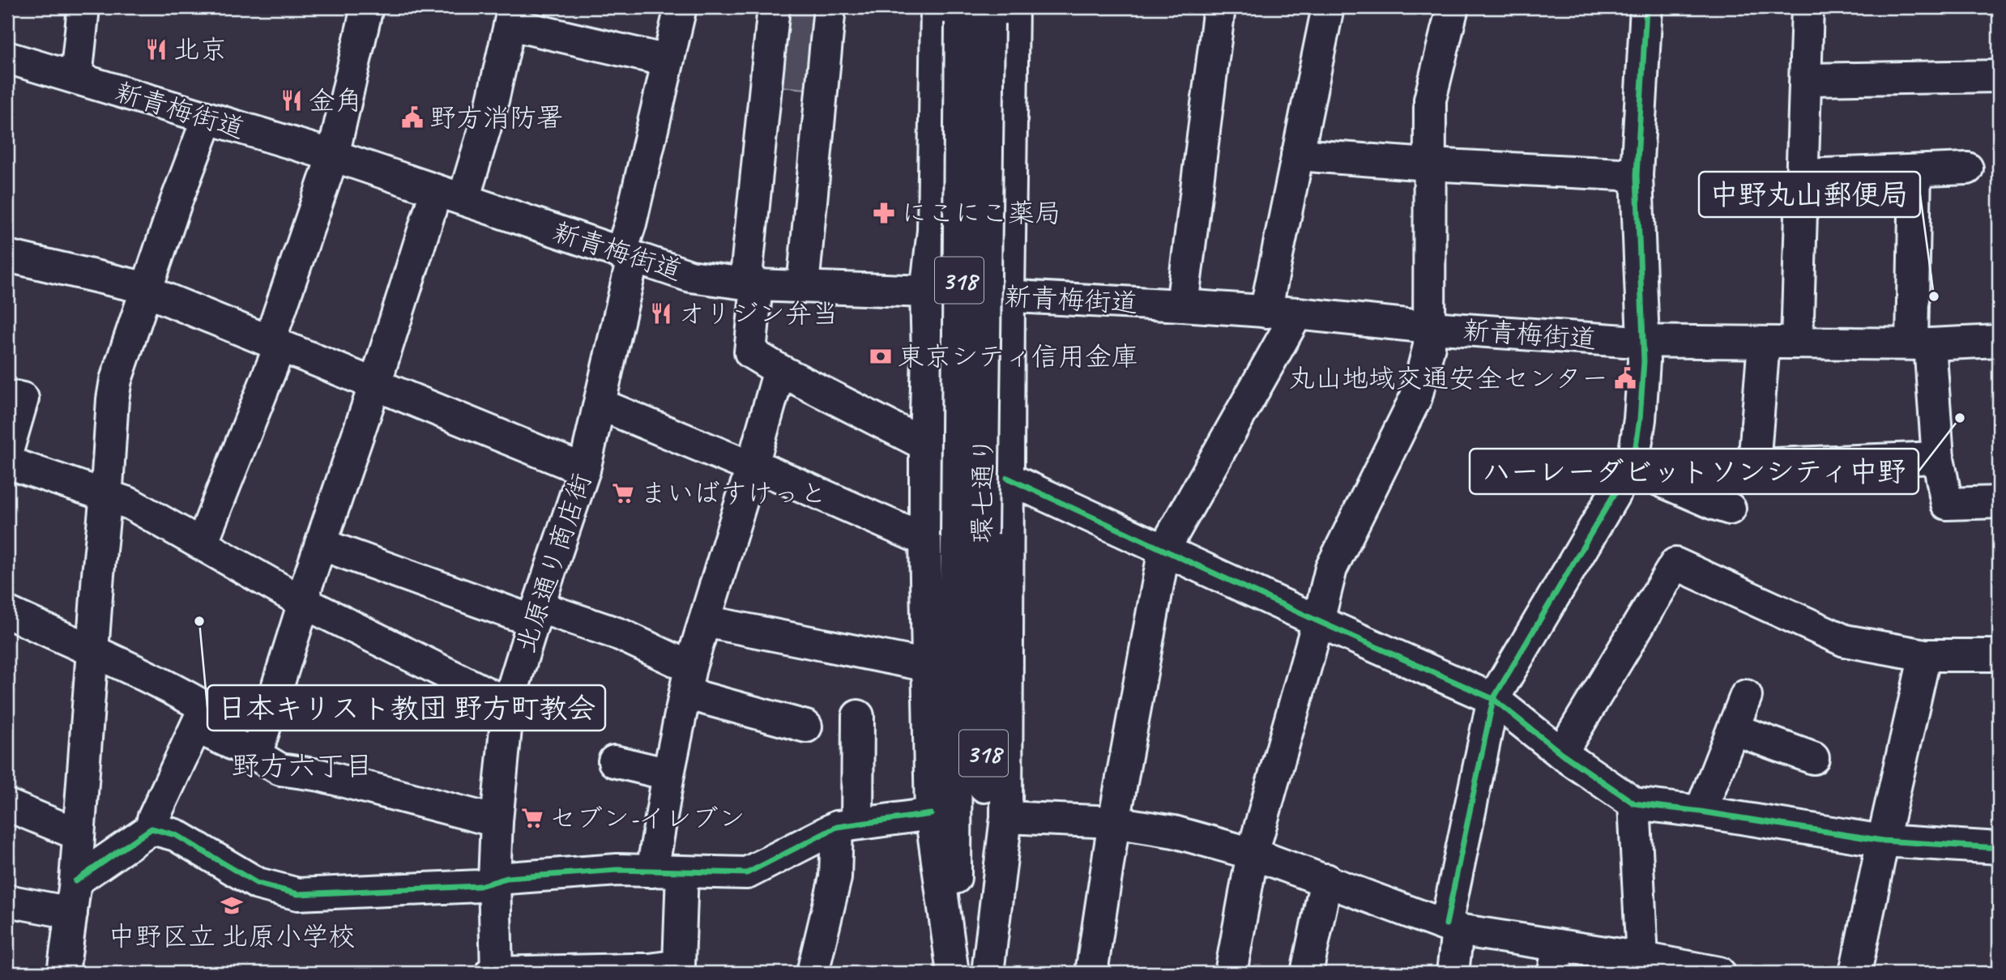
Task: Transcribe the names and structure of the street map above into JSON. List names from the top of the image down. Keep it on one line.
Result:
{"streets":{"street":["新青梅街道","318","環七通り","北原通り商店街"]},"crossings":[["新青梅街道","北原通り商店街"]],"districts":["野方六丁目"],"places":{"restaurant":["北京","金角","オリジン弁当"],"public building":["野方消防署","丸山地域交通安全センター"],"pharmacy":["にこにこ薬局"],"other":["中野丸山郵便局","ハーレーダビットソンシティ中野","日本キリスト教団 野方町教会"],"bank":["東京シティ信用金庫"],"supermarket":["まいばすけっと","セブン-イレブン"],"school or university":["中野区立 北原小学校"]}}
